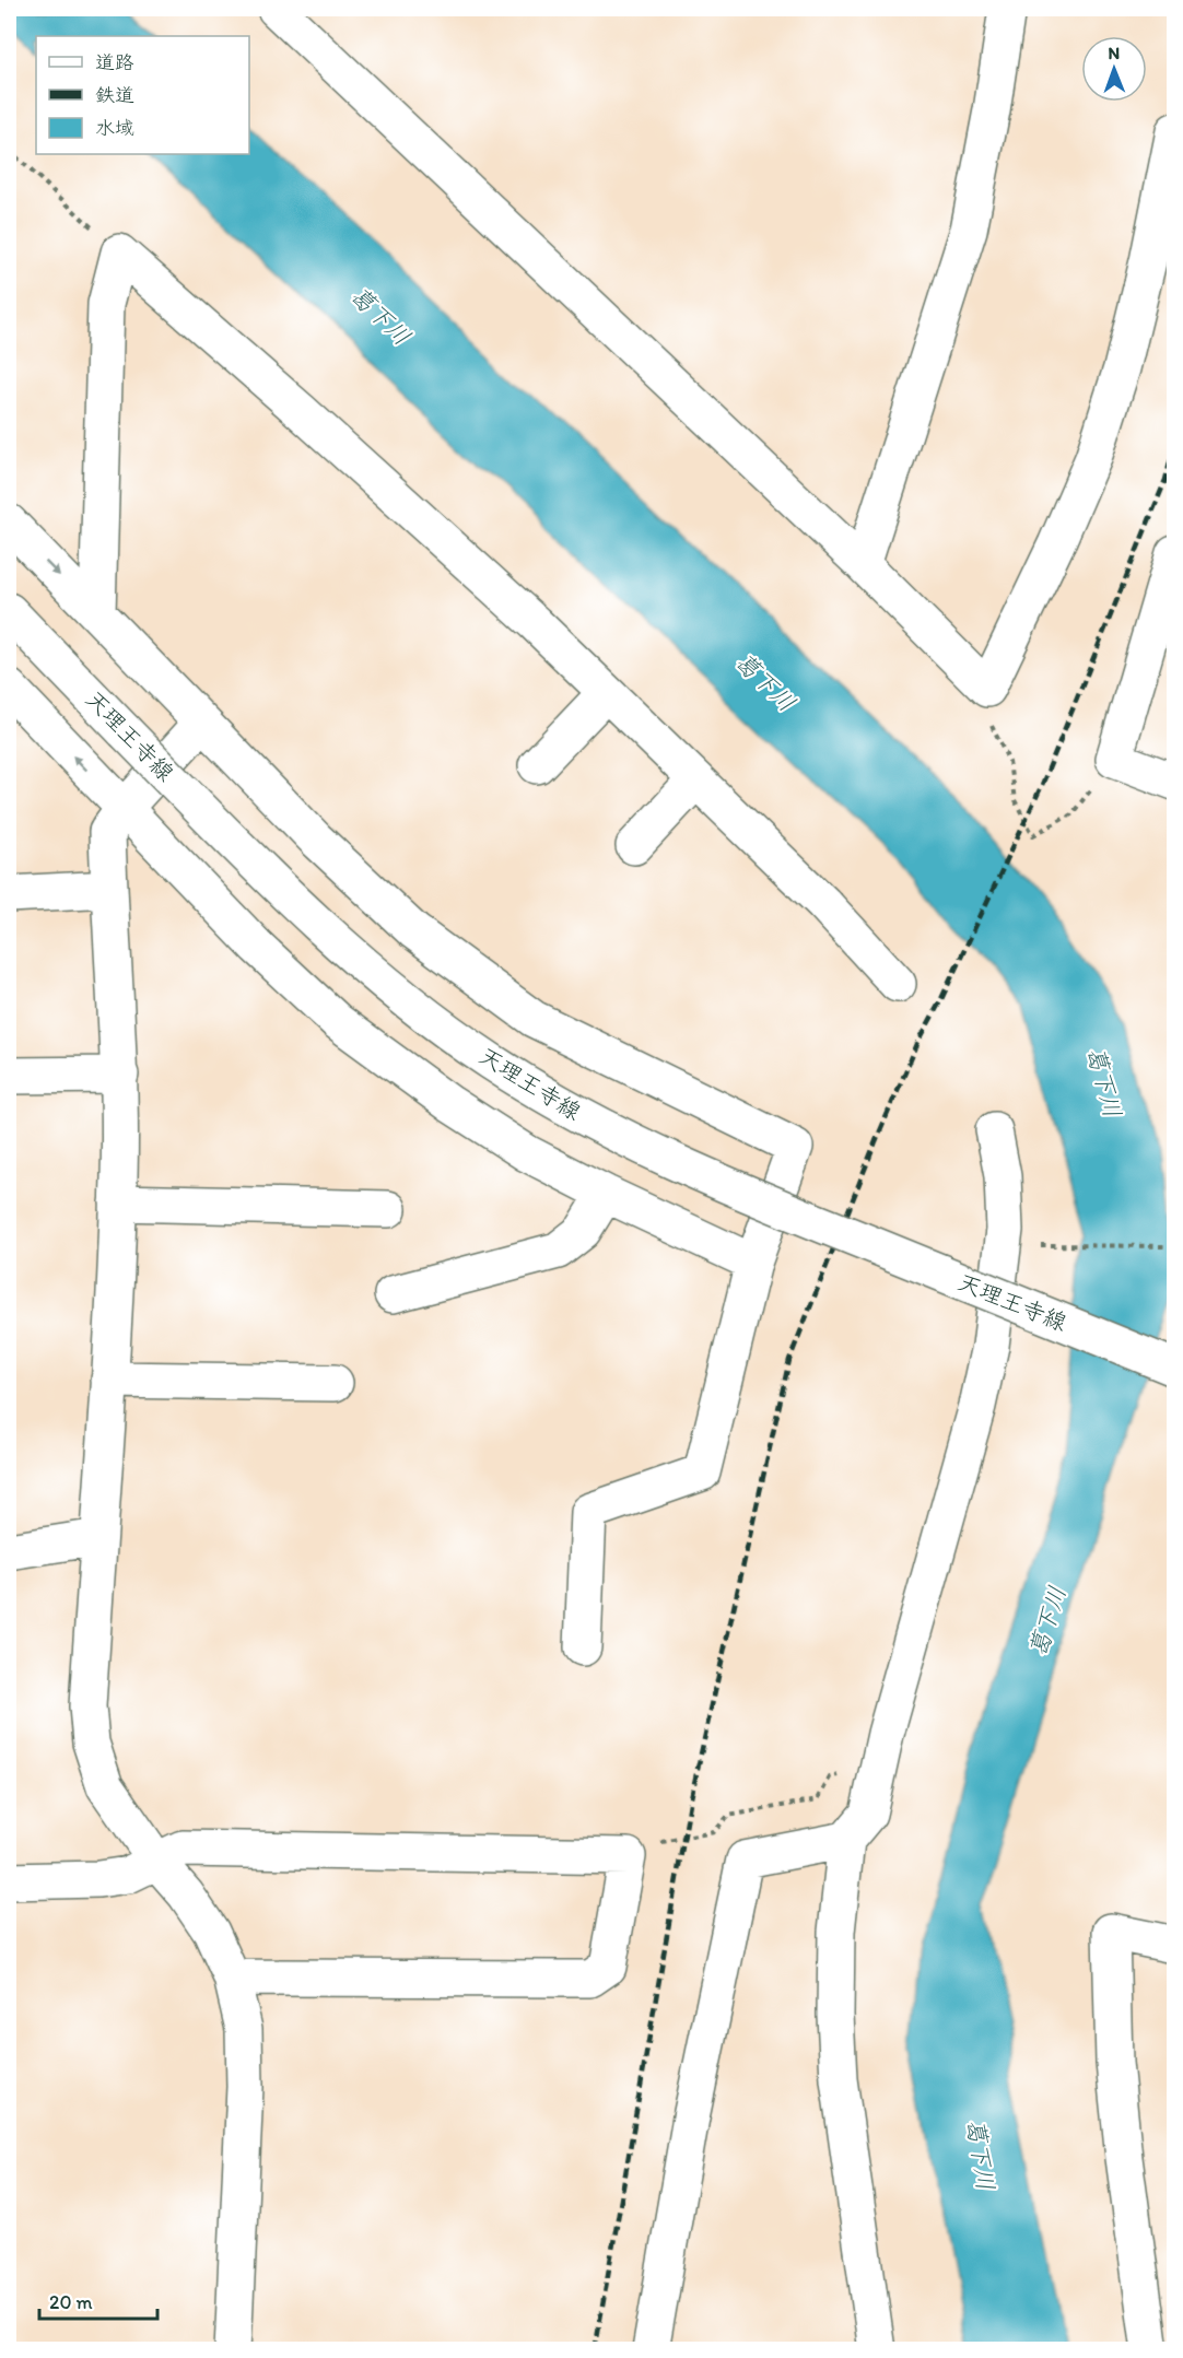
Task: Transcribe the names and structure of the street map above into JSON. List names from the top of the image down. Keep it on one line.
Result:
{"streets":{"street":["天理王寺線"]},"water":["葛下川"],"legend":["道路","鉄道","水域"],"scale_bar":"20 m","north":"top"}
